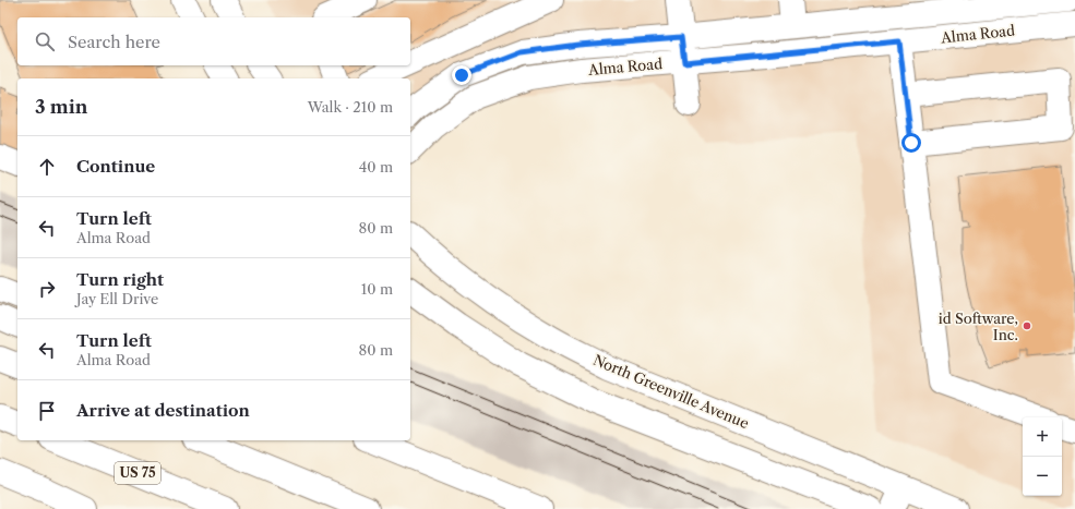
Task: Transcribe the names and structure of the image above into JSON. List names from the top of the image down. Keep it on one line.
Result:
{"streets":{"main road":["Alma Road","North Greenville Avenue","US 75"]},"places":["id Software, Inc."],"page":{"search":"Search here","heading":["3 min","Walk · 210 m"],"list":[["Continue","40 m"],["Turn left","Alma Road","80 m"],["Turn right","Jay Ell Drive","10 m"],["Turn left","Alma Road","80 m"],"Arrive at destination"],"map_buttons":["+","−"]}}
